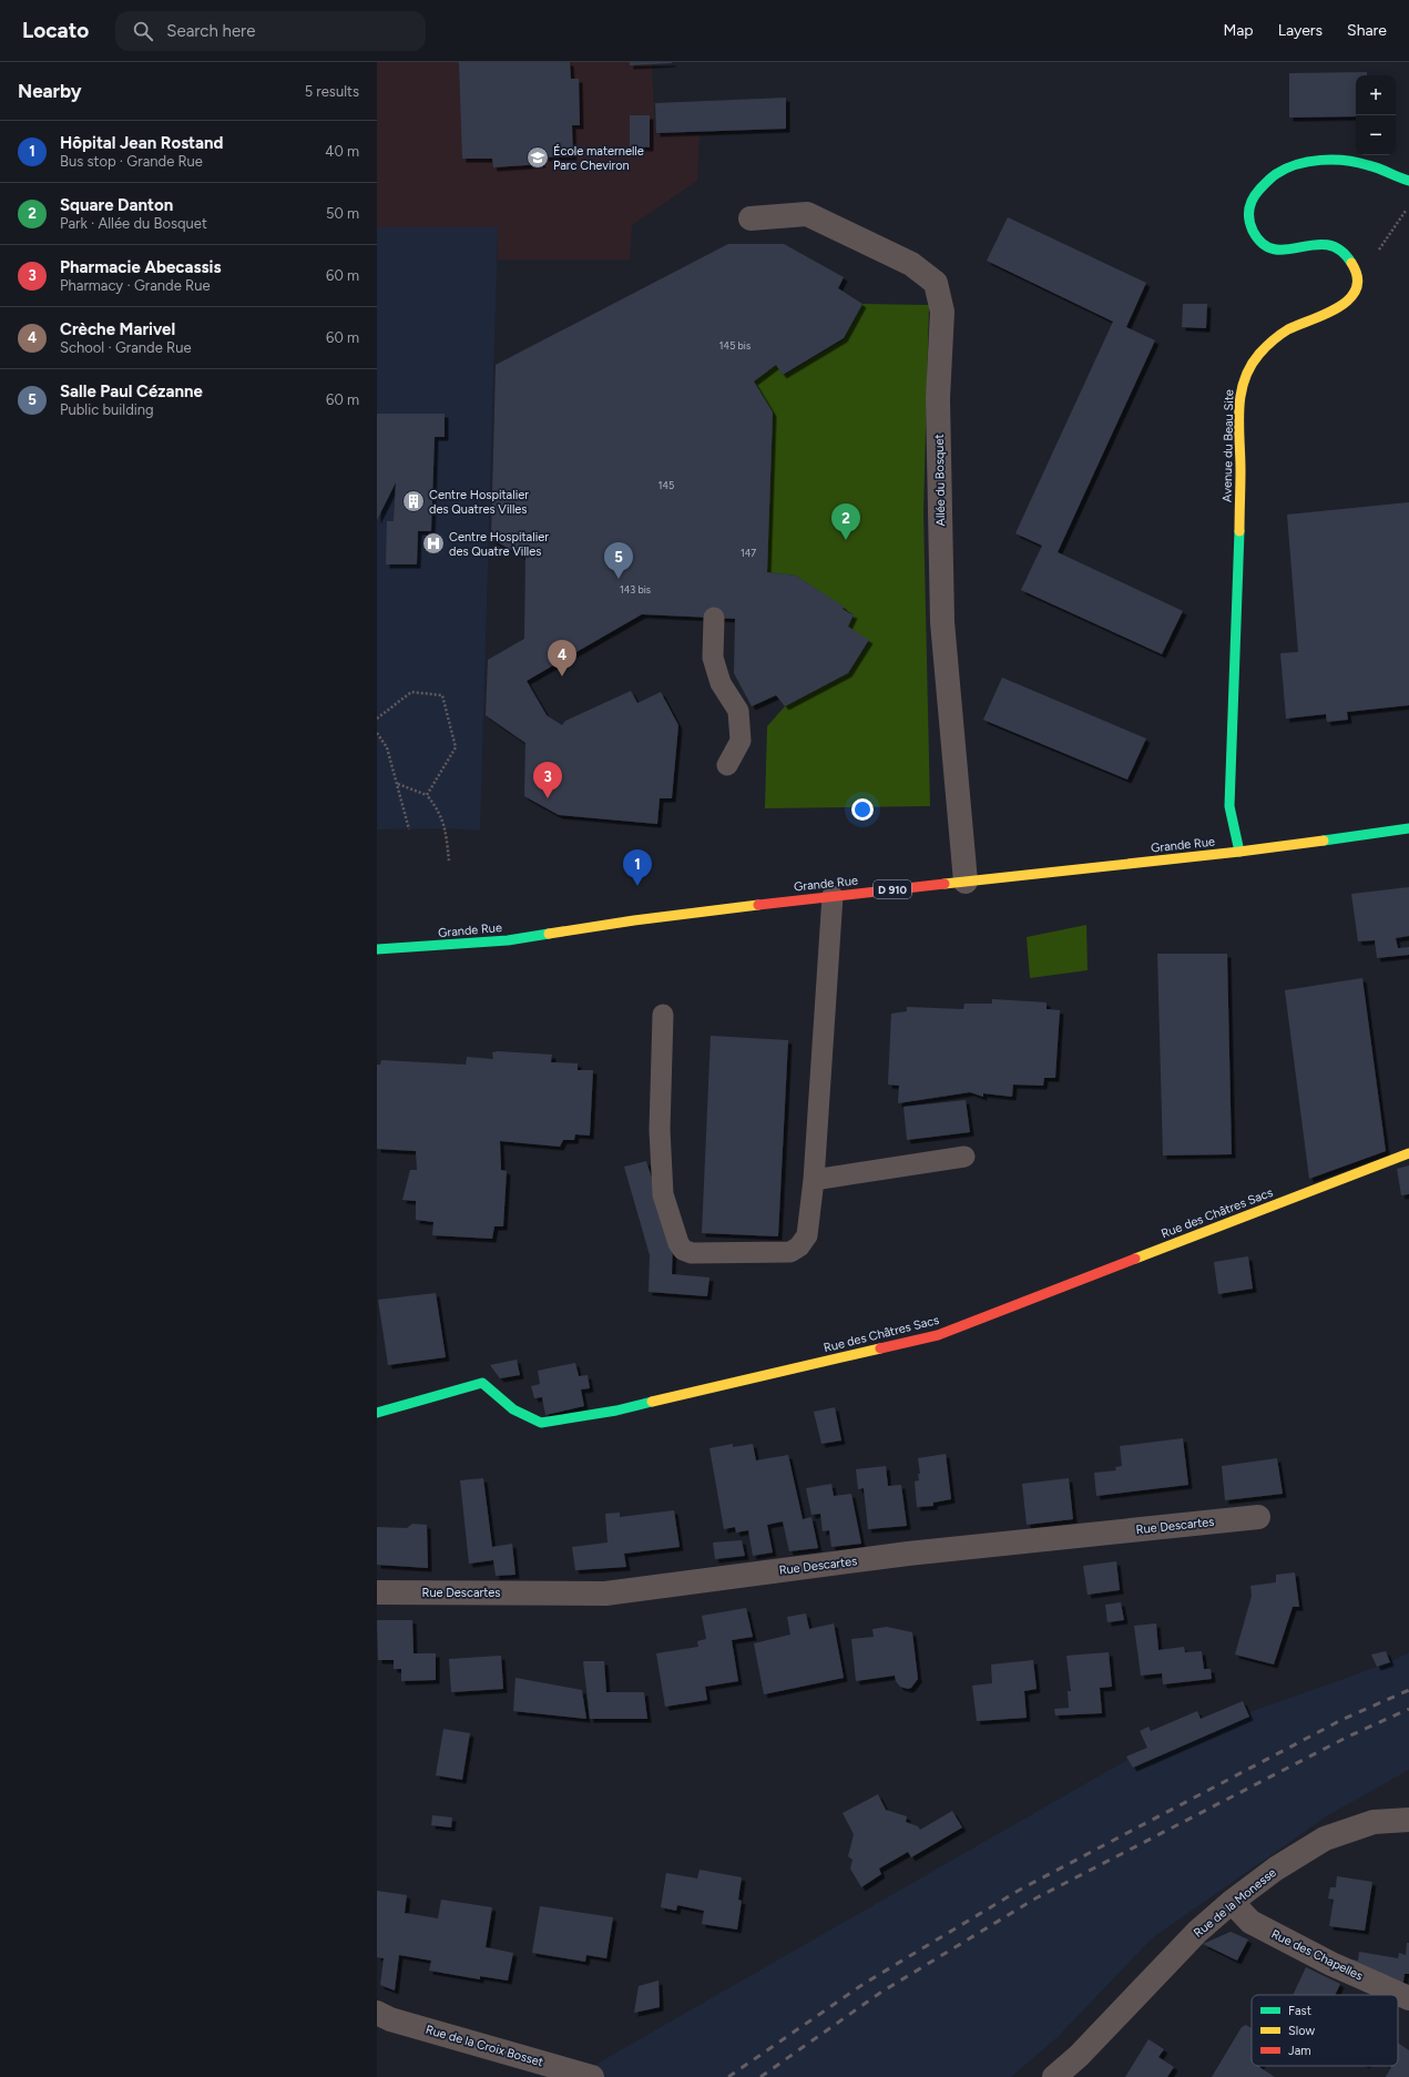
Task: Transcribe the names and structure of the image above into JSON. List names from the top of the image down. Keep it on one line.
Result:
{"streets":{"street":["Avenue du Beau Site","Allée du Bosquet","Grande Rue","D 910","Rue des Châtres Sacs","Rue Descartes","Rue de la Monesse","Rue des Chapelles","Rue de la Croix Bosset"]},"crossings":[["Avenue du Beau Site","Grande Rue"],["Allée du Bosquet","Grande Rue"],["Rue de la Monesse","Rue des Chapelles"]],"places":{"school or university":["École maternelle Parc Cheviron"],"building":["Centre Hospitalier des Quatres Villes"],"hospital":["Centre Hospitalier des Quatre Villes"]},"house_numbers":["145 bis","145","147","143 bis"],"legend":["Fast","Slow","Jam"],"page":{"header":"Locato","search":"Search here","nav":["Map","Layers","Share"],"heading":["Nearby","5 results"],"map_buttons":["+","−"],"list":[{"mark":"1","name":"Hôpital Jean Rostand","note":"Bus stop · Grande Rue","value":"40 m"},{"mark":"2","name":"Square Danton","note":"Park · Allée du Bosquet","value":"50 m"},{"mark":"3","name":"Pharmacie Abecassis","note":"Pharmacy · Grande Rue","value":"60 m"},{"mark":"4","name":"Crèche Marivel","note":"School · Grande Rue","value":"60 m"},{"mark":"5","name":"Salle Paul Cézanne","note":"Public building","value":"60 m"}],"pins":["2","5","4","3","1"]}}
